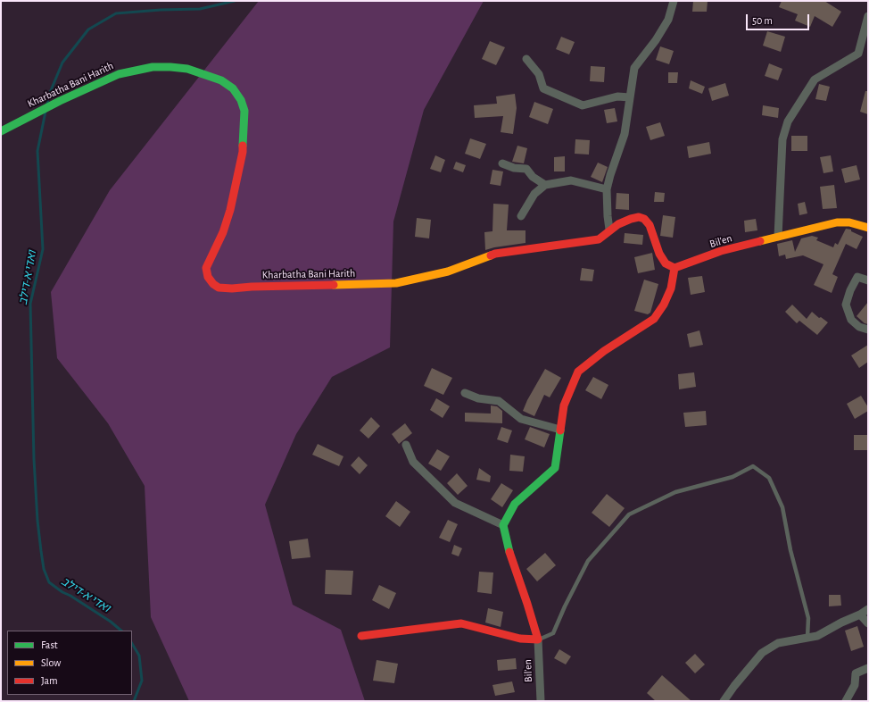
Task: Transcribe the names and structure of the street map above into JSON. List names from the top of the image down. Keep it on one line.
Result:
{"streets":{"street":["Kharbatha Bani Harith","Bil'en"]},"water":["ואדי א-דילב"],"legend":["Fast","Slow","Jam"],"scale_bar":"50 m"}
